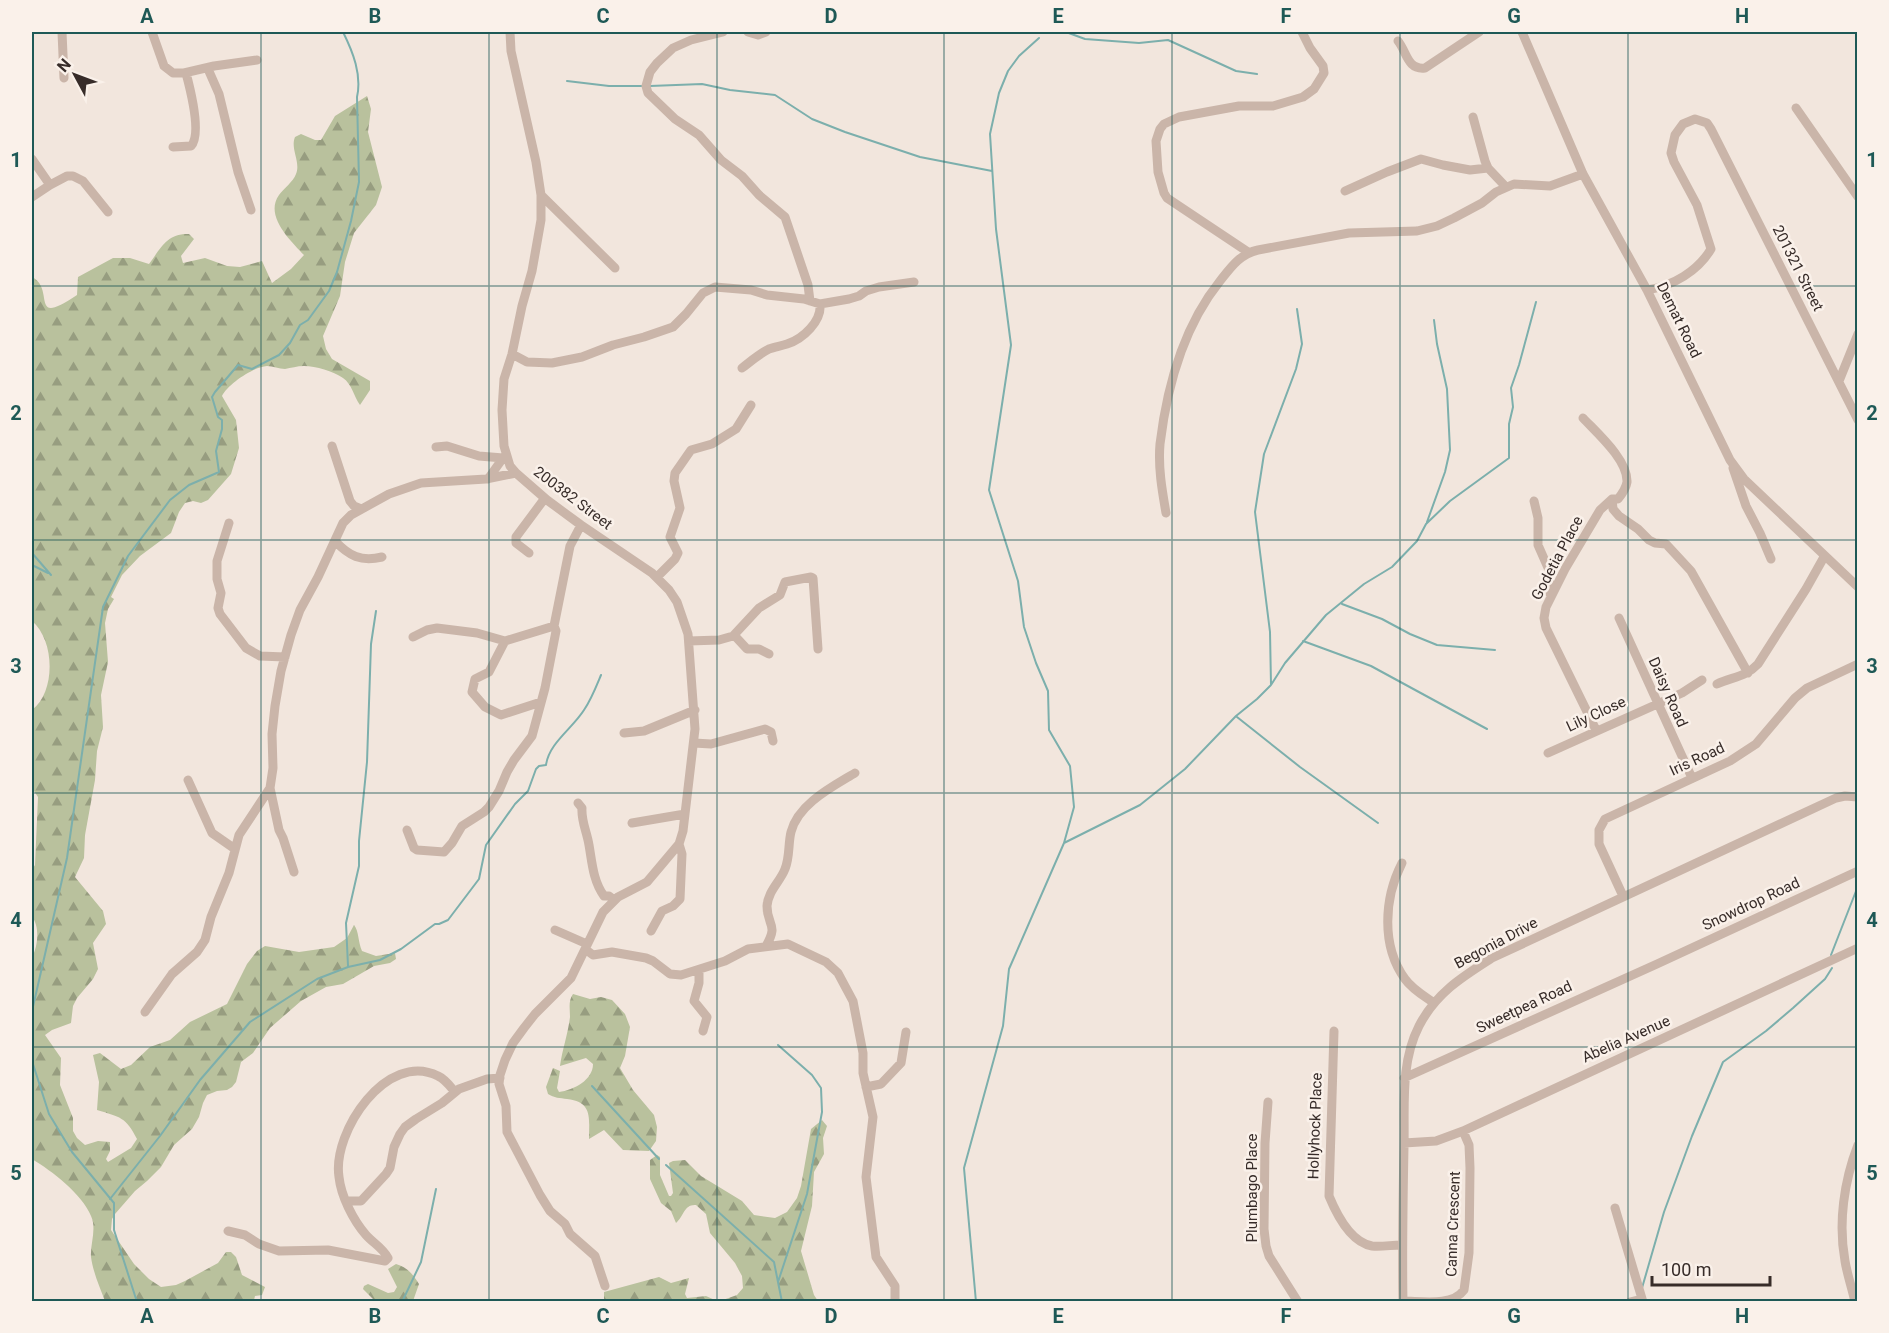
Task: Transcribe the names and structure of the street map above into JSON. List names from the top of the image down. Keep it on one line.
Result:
{"streets":{"street":["201321 Street","Demat Road","200382 Street","Godetia Place","Daisy Road","Lily Close","Iris Road","Snowdrop Road","Begonia Drive","Sweetpea Road","Abelia Avenue","Hollyhock Place","Plumbago Place","Canna Crescent"]},"crossings":[["201321 Street","Demat Road"],["Godetia Place","Lily Close"],["Daisy Road","Lily Close"],["Daisy Road","Iris Road"],["Iris Road","Begonia Drive"],["Snowdrop Road","Sweetpea Road"],["Begonia Drive","Sweetpea Road"],["Begonia Drive","Abelia Avenue"],["Begonia Drive","Hollyhock Place"],["Begonia Drive","Canna Crescent"],["Abelia Avenue","Canna Crescent"]],"scale_bar":"100 m","north":"top left","grid":{"columns":["A","B","C","D","E","F","G","H"],"rows":["1","2","3","4","5"]}}
